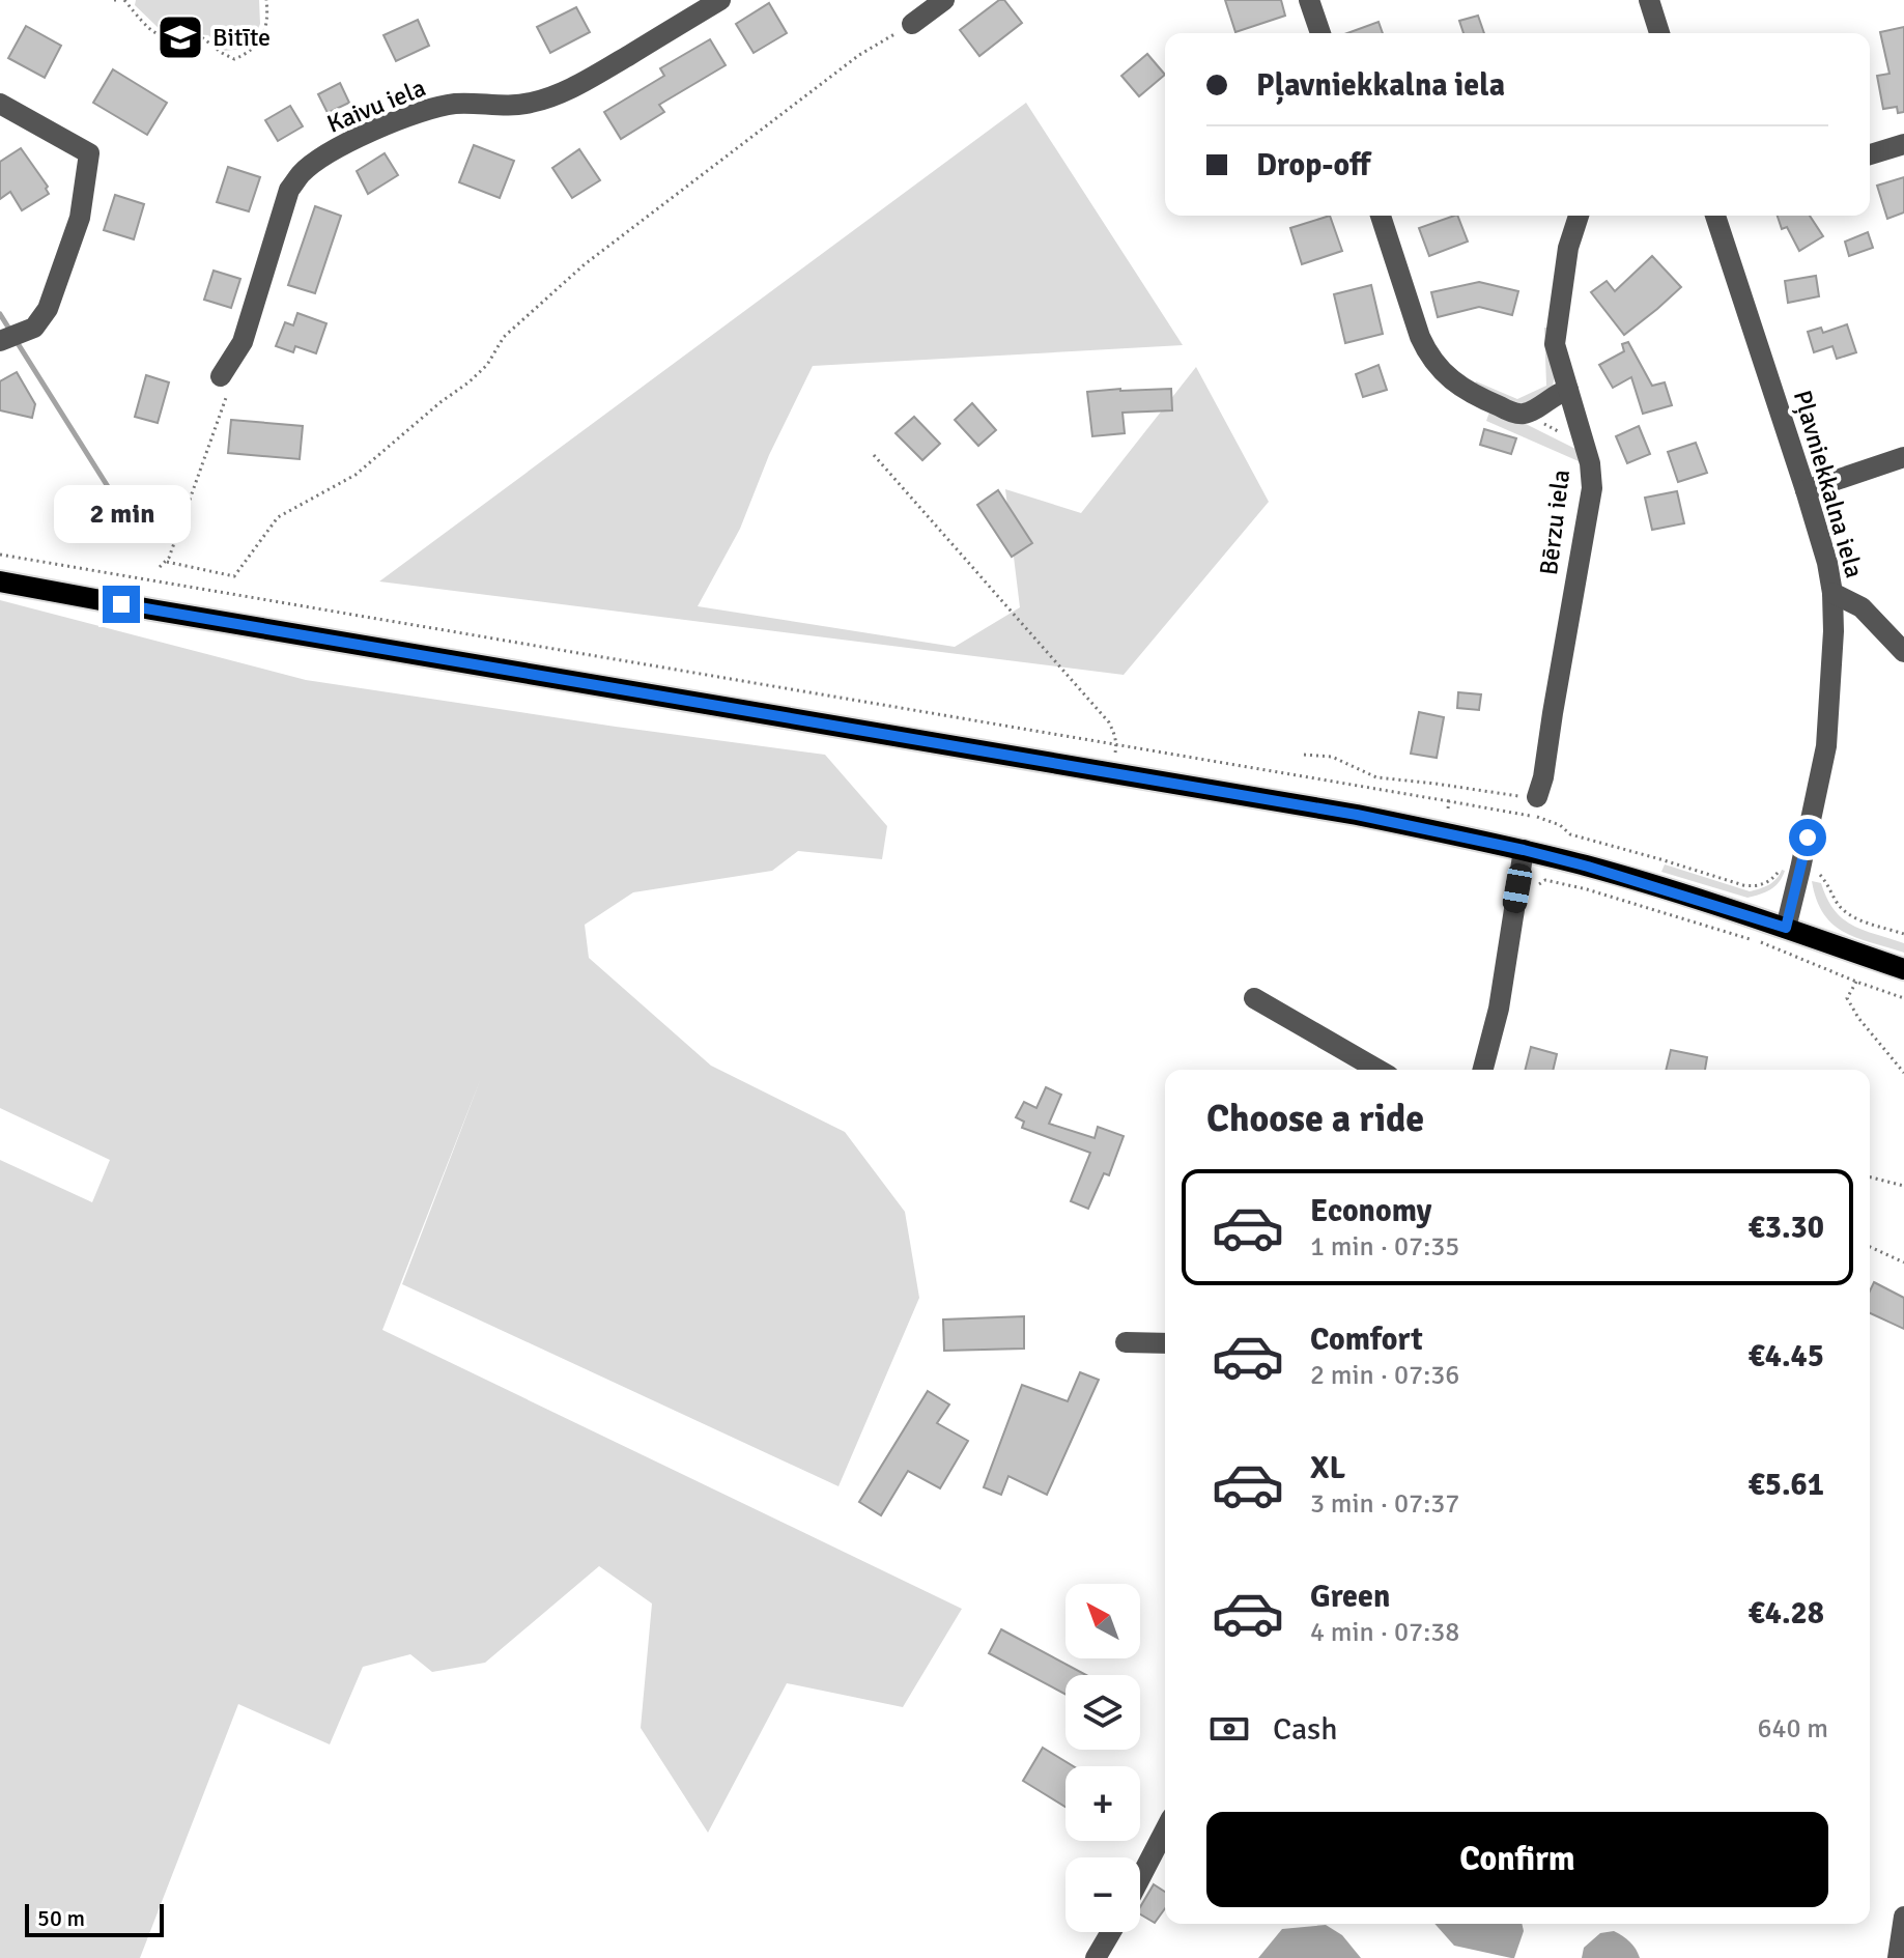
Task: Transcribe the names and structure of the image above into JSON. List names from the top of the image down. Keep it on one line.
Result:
{"streets":{"street":["Kaivu iela","Pļavniekkalna iela","Bērzu iela"]},"places":{"school or university":["Bitīte"]},"scale_bar":"50 m","north":"top left","page":{"banner":["Pļavniekkalna iela","Drop-off"],"bubble":"2 min","heading":"Choose a ride","list":[{"name":"Economy","note":"1 min · 07:35","value":"€3.30"},{"name":"Comfort","note":"2 min · 07:36","value":"€4.45"},{"name":"XL","note":"3 min · 07:37","value":"€5.61"},{"name":"Green","note":"4 min · 07:38","value":"€4.28"}],"map_buttons":["+","−"],"pay":["Cash","640 m"],"buttons":"Confirm","scale":"50 m"}}
